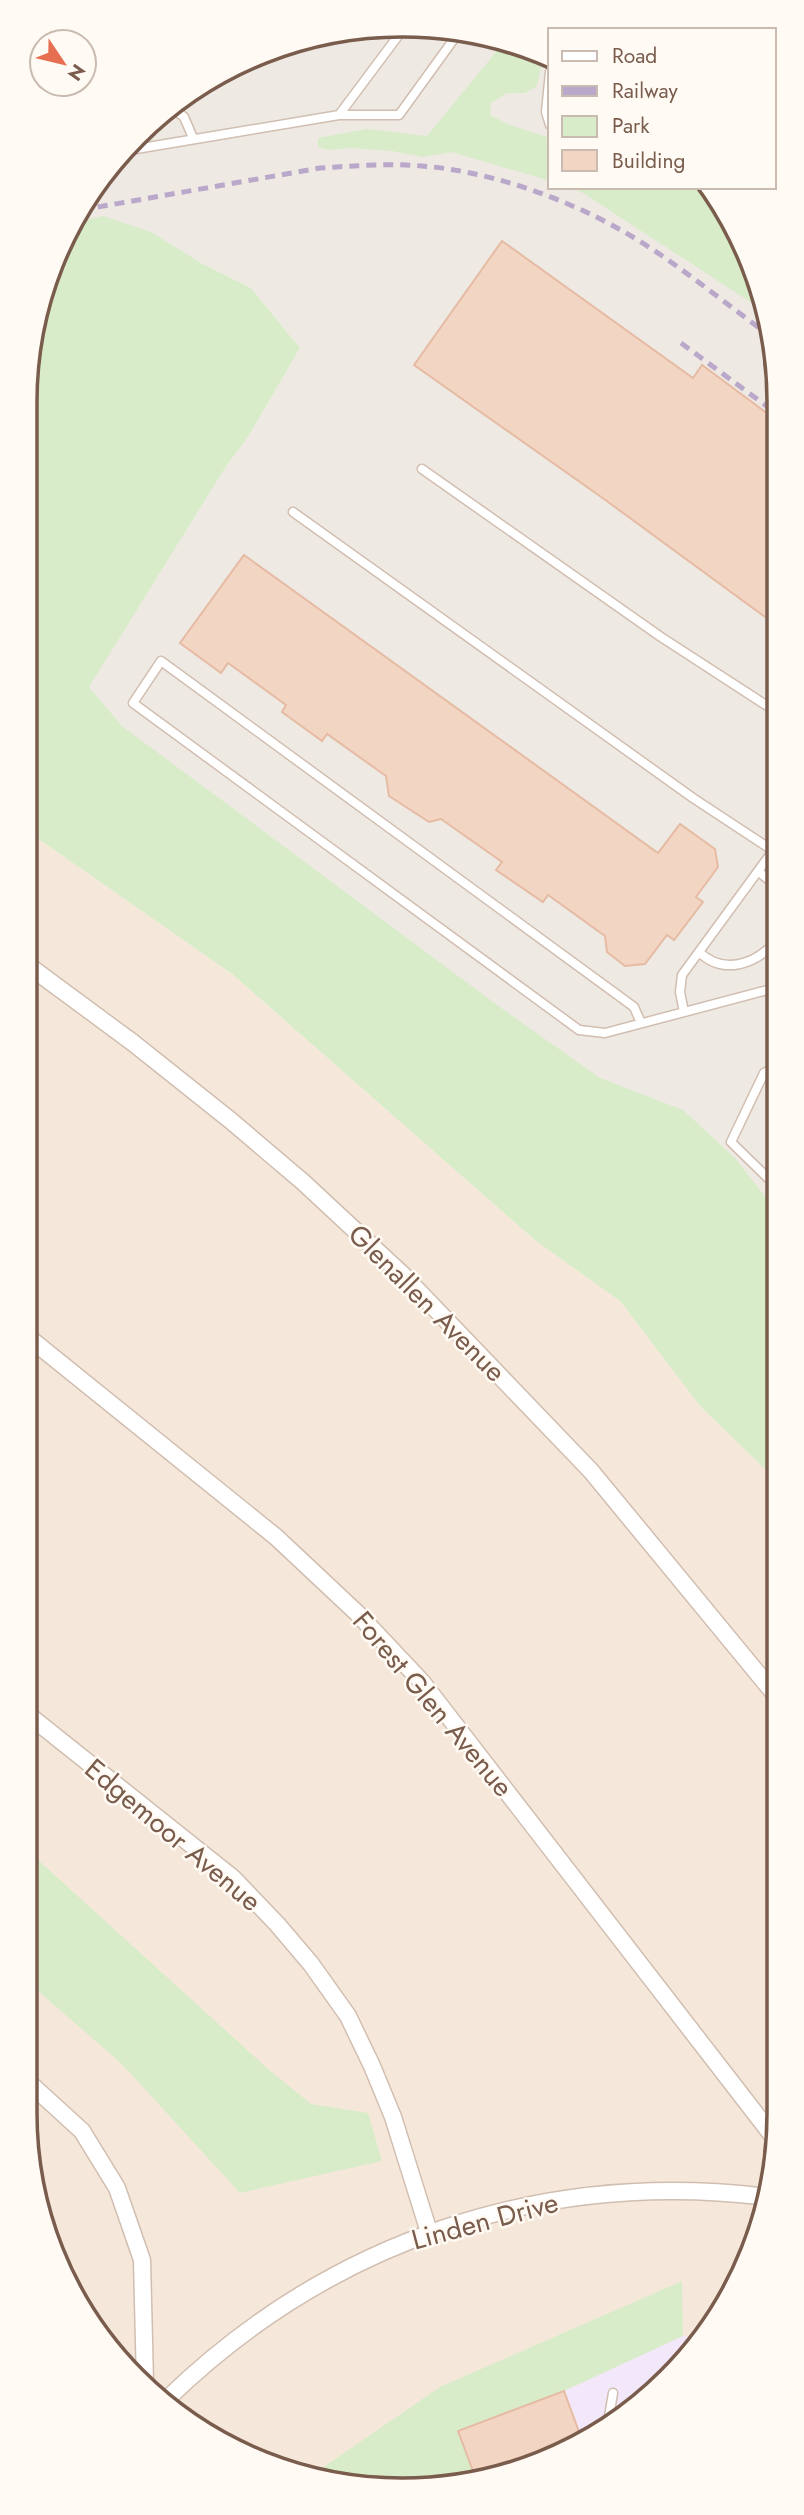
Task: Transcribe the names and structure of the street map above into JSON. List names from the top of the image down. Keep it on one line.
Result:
{"streets":{"street":["Glenallen Avenue","Forest Glen Avenue","Edgemoor Avenue","Linden Drive"]},"crossings":[["Edgemoor Avenue","Linden Drive"]],"legend":["Road","Railway","Park","Building"],"north":"bottom right"}
